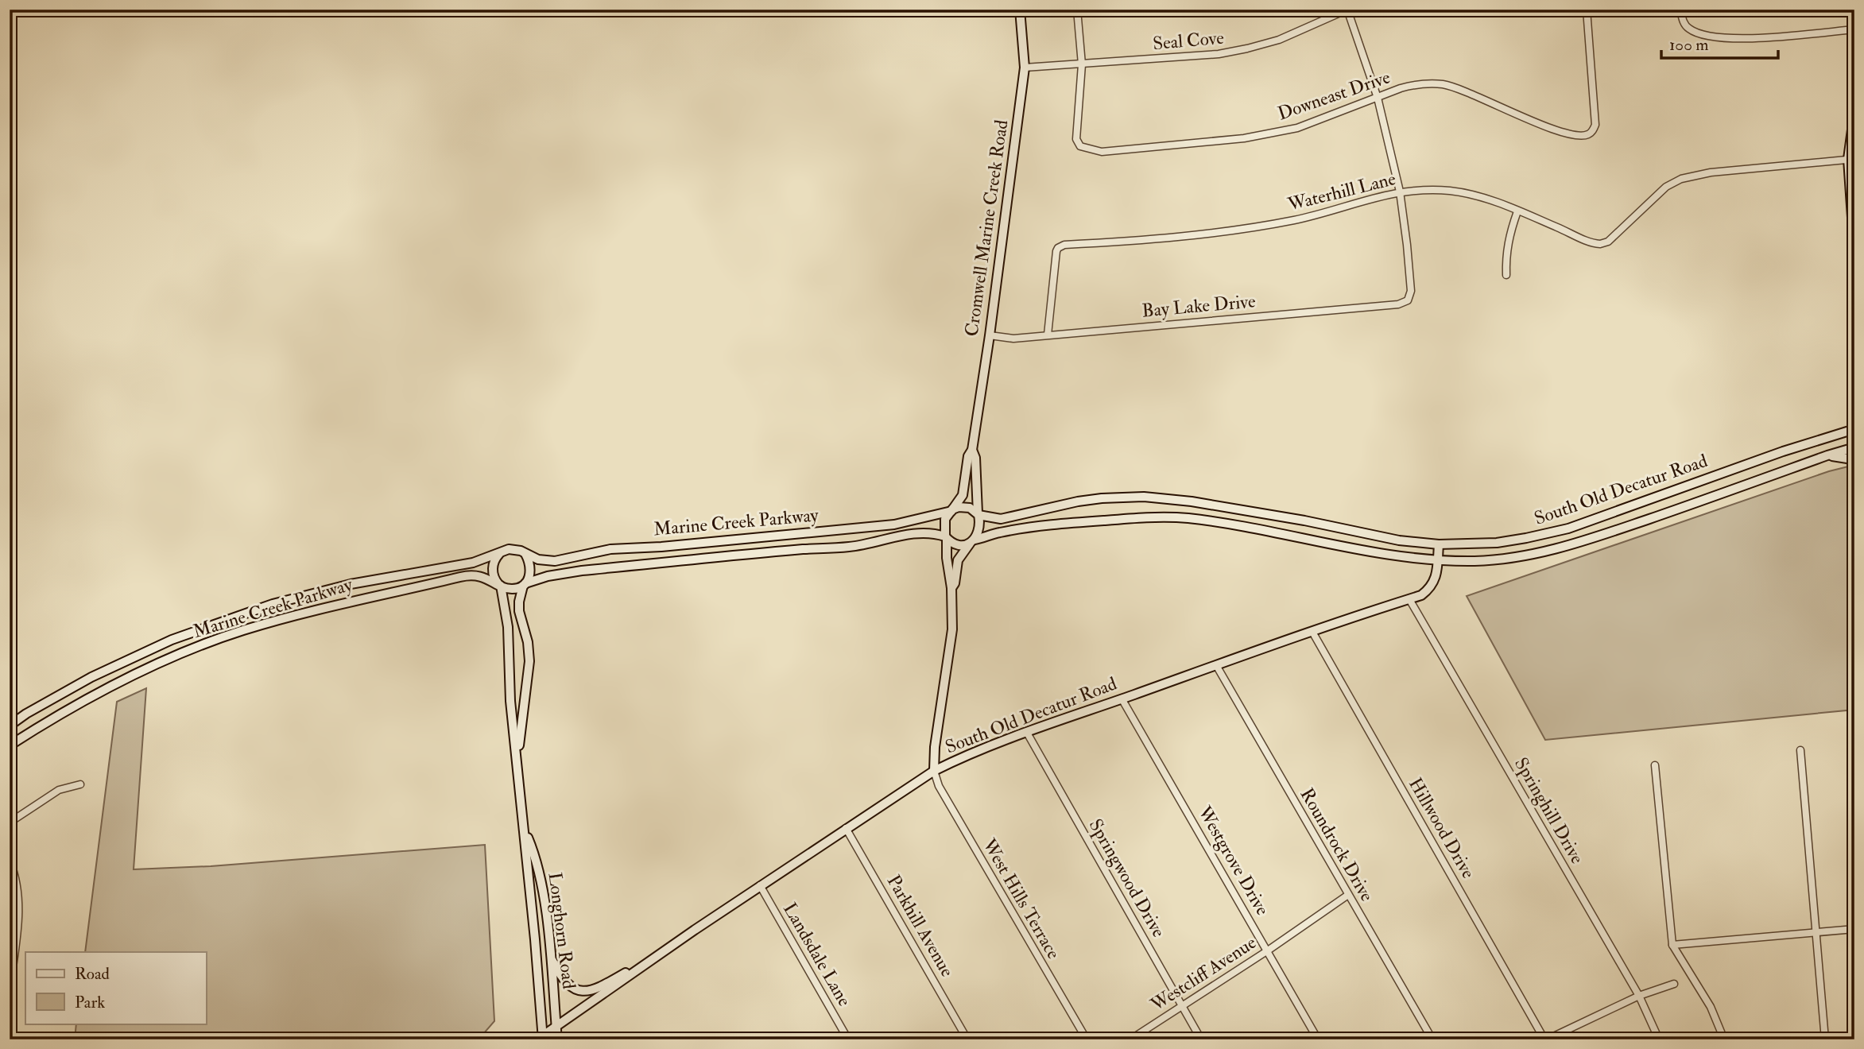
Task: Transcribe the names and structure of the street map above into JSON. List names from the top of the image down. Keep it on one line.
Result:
{"streets":{"main road":["Cromwell Marine Creek Road","South Old Decatur Road","Marine Creek Parkway","Longhorn Road"],"street":["Seal Cove","Downeast Drive","Waterhill Lane","Bay Lake Drive","Springhill Drive","Hillwood Drive","Roundrock Drive","Westgrove Drive","Springwood Drive","West Hills Terrace","Parkhill Avenue","Landsdale Lane","Westcliff Avenue"]},"crossings":[["Seal Cove","Downeast Drive"],["Seal Cove","Cromwell Marine Creek Road"],["Waterhill Lane","Bay Lake Drive"],["Cromwell Marine Creek Road","Bay Lake Drive"],["Cromwell Marine Creek Road","South Old Decatur Road"],["Cromwell Marine Creek Road","Marine Creek Parkway"],["South Old Decatur Road","Marine Creek Parkway"],["South Old Decatur Road","Springhill Drive"],["South Old Decatur Road","Hillwood Drive"],["South Old Decatur Road","Roundrock Drive"],["South Old Decatur Road","Westgrove Drive"],["South Old Decatur Road","Springwood Drive"],["South Old Decatur Road","West Hills Terrace"],["South Old Decatur Road","Parkhill Avenue"],["South Old Decatur Road","Longhorn Road"],["South Old Decatur Road","Landsdale Lane"],["Marine Creek Parkway","Longhorn Road"],["Roundrock Drive","Westcliff Avenue"],["Westgrove Drive","Westcliff Avenue"],["Springwood Drive","Westcliff Avenue"]],"legend":["Road","Park"],"scale_bar":"100 m"}
